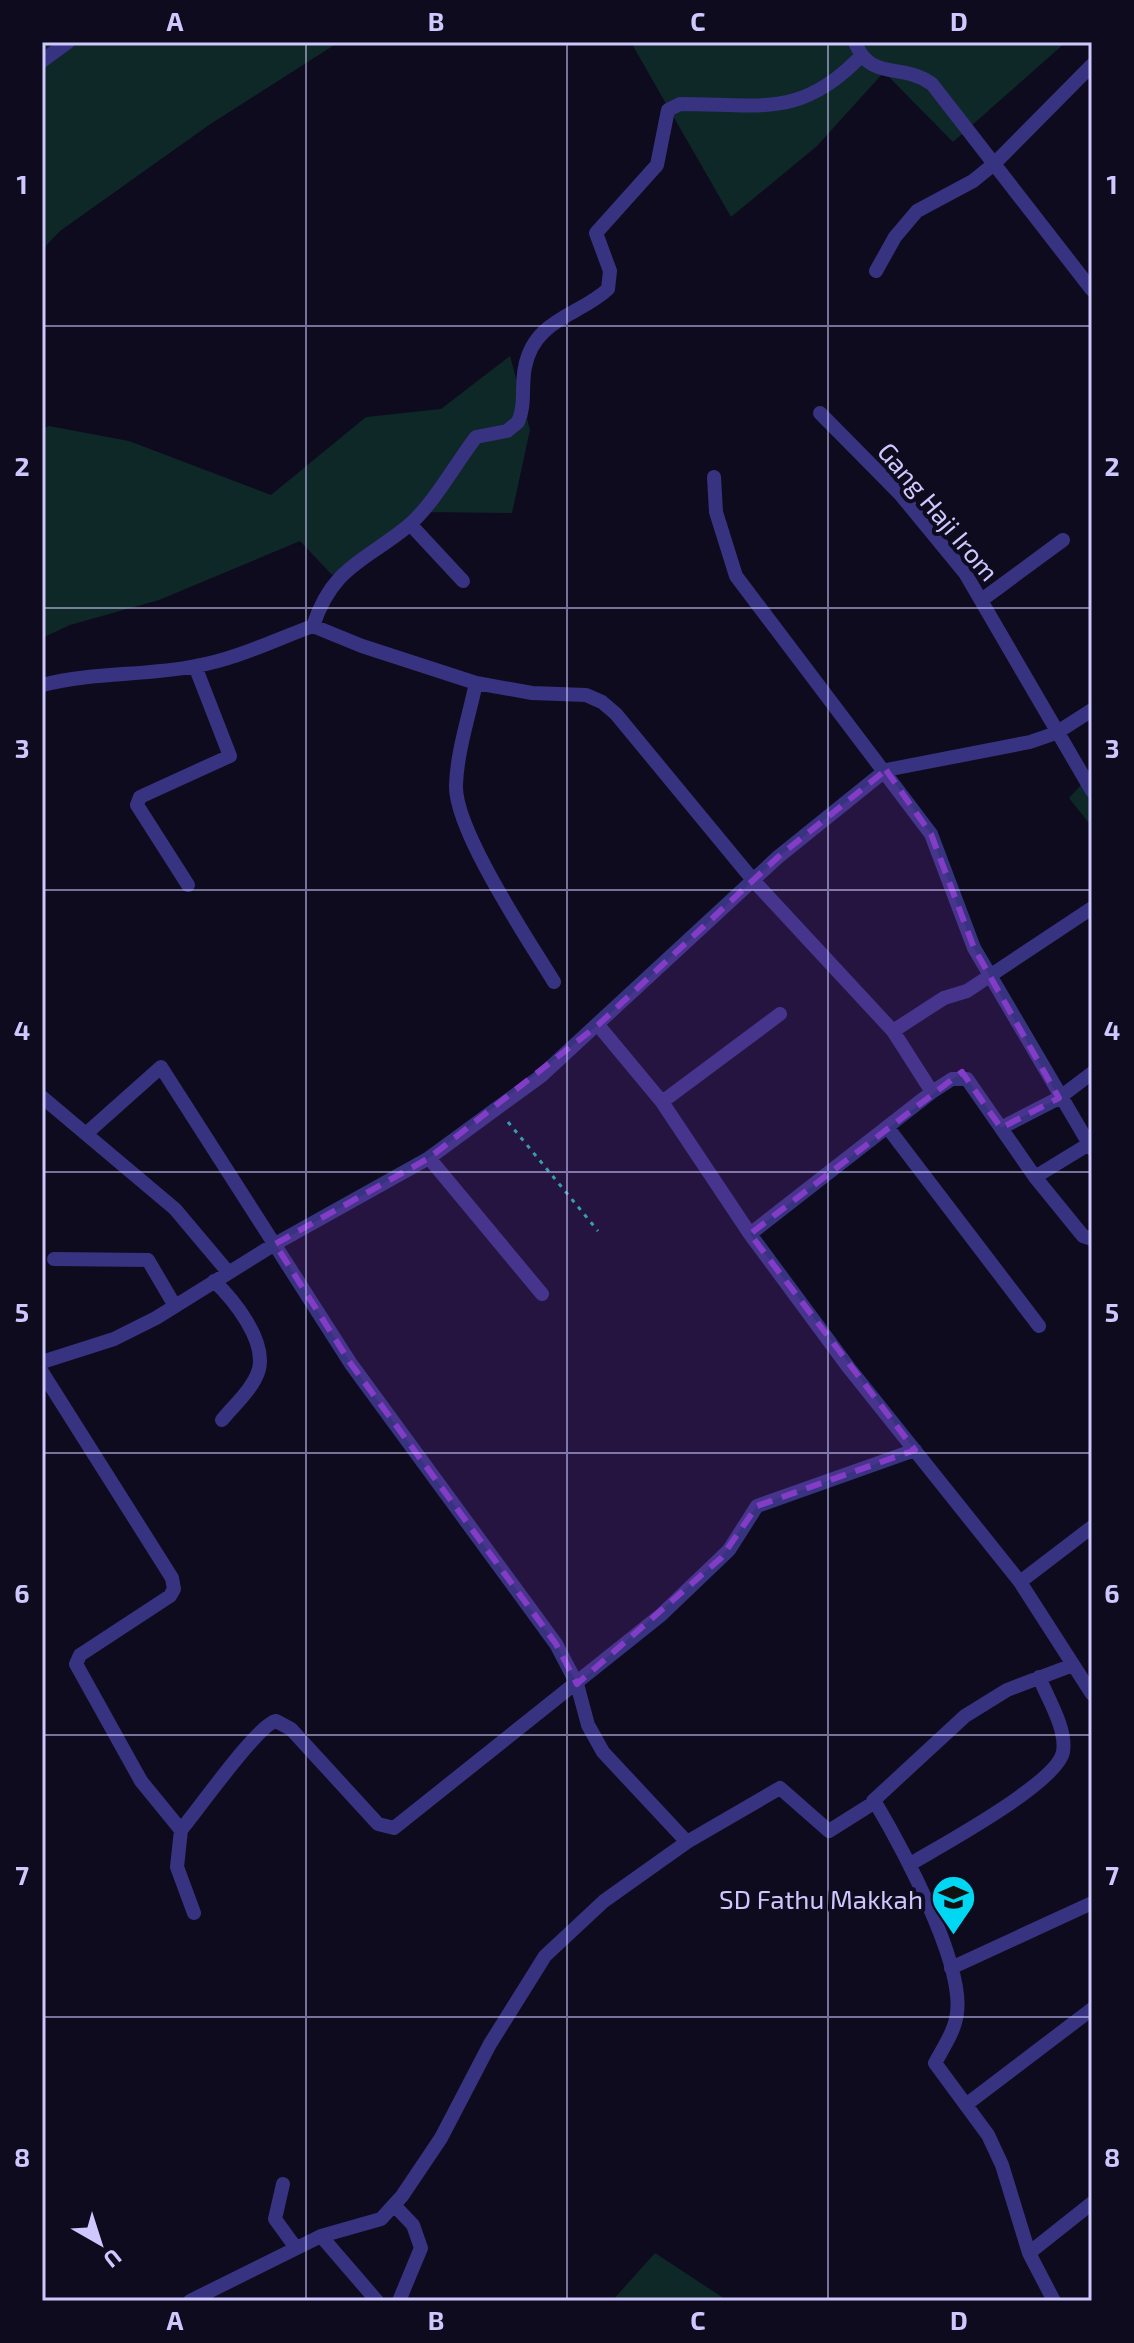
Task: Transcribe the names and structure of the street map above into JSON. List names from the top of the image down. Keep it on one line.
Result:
{"streets":{"street":["Gang Haji Irom"]},"places":{"school or university":["SD Fathu Makkah"]},"north":"bottom right","grid":{"columns":["A","B","C","D"],"rows":["1","2","3","4","5","6","7","8"]}}
